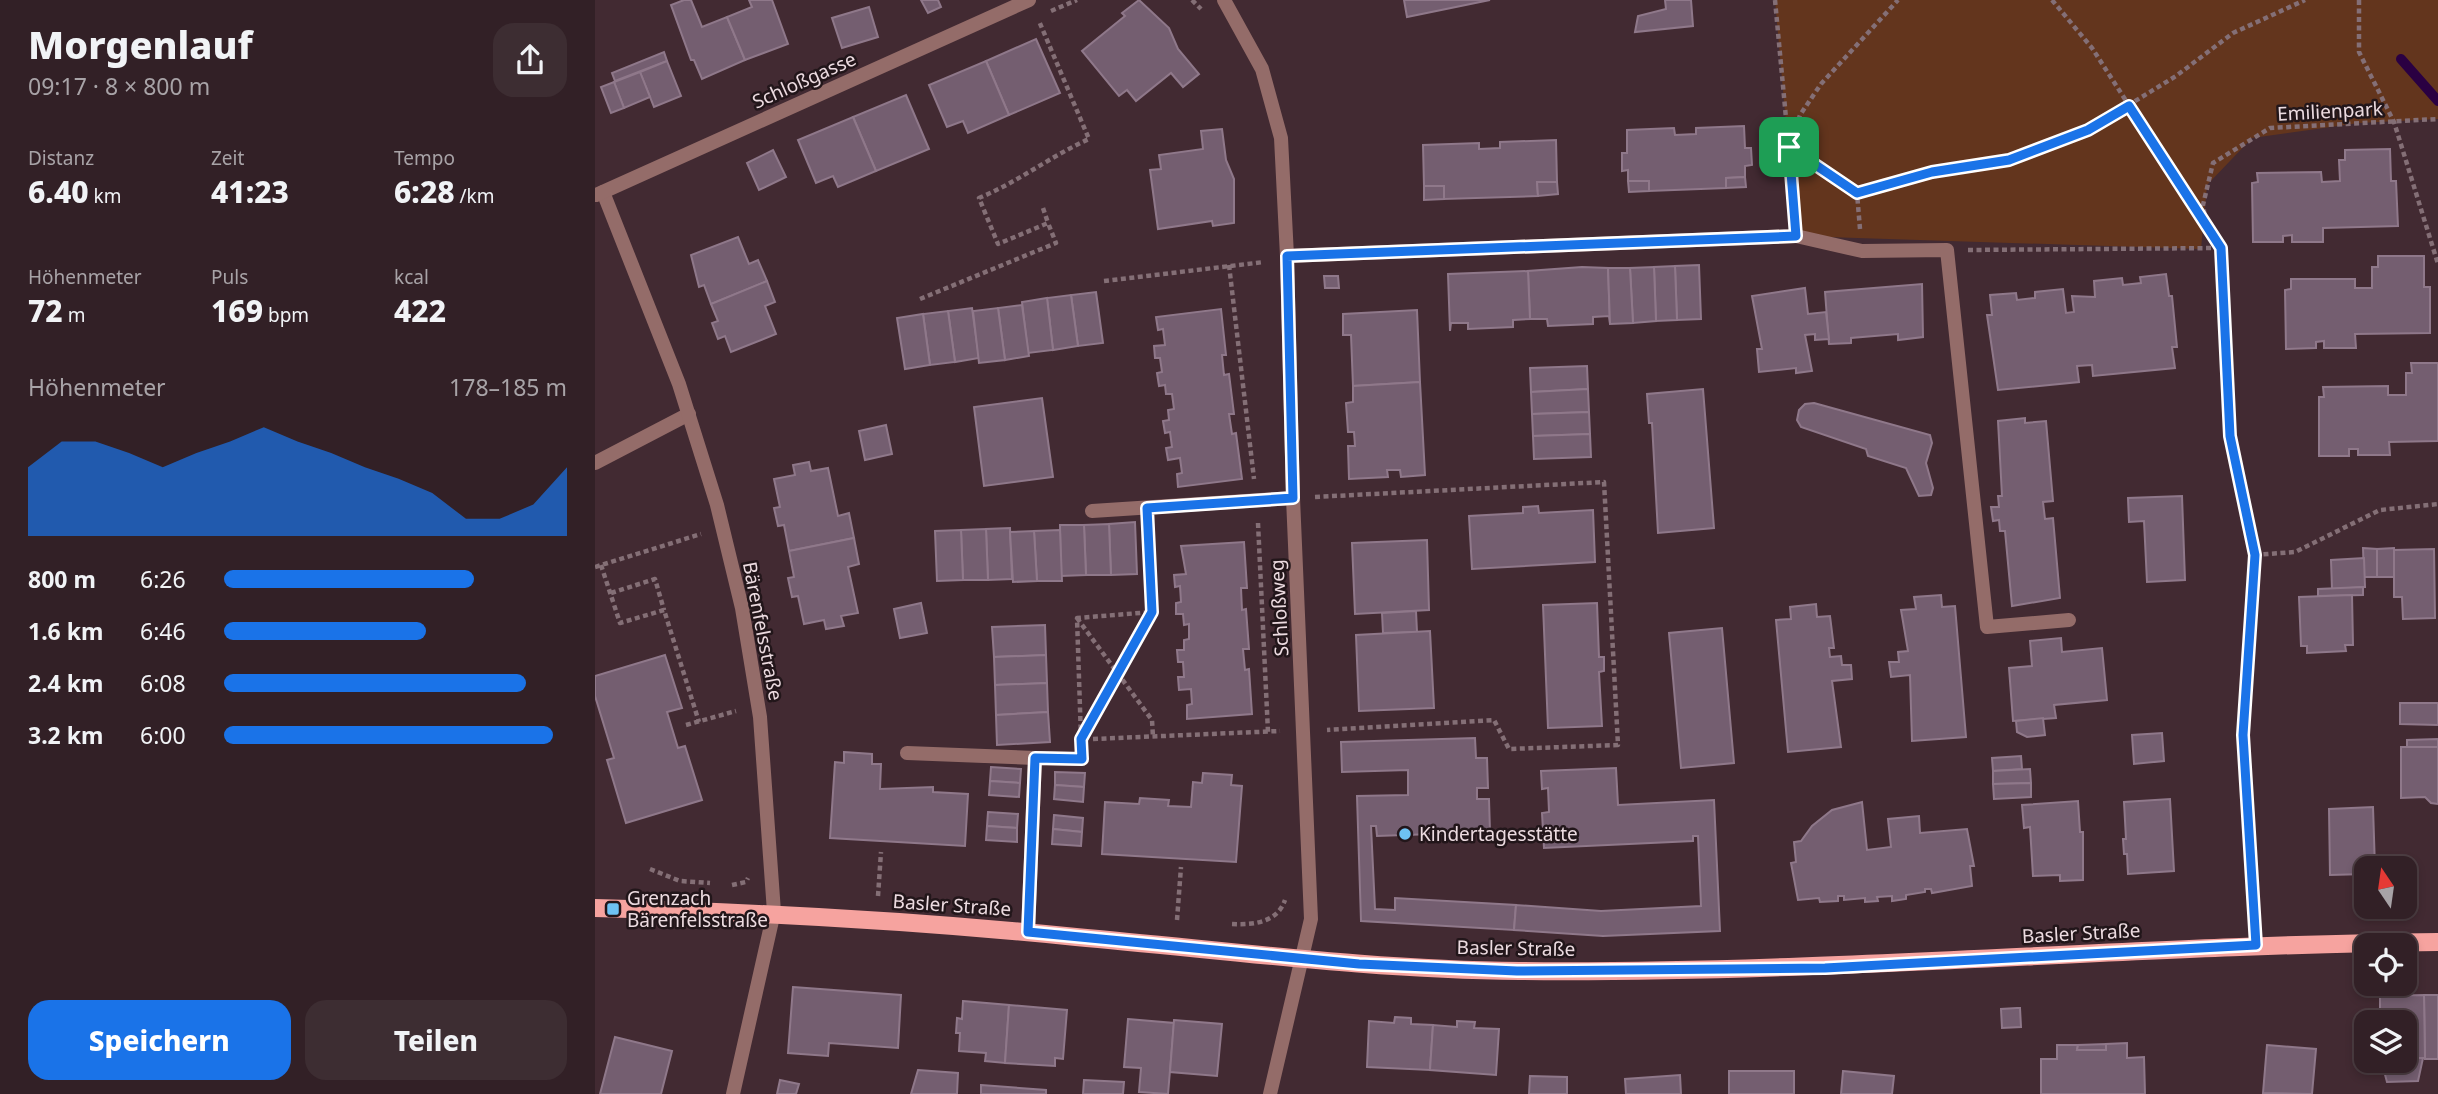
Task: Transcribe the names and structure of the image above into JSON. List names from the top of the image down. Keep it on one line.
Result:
{"streets":{"main road":["Basler Straße"],"street":["Schloßgasse","Schloßweg","Bärenfelsstraße"],"path":["Emilienpark"]},"crossings":[["Schloßgasse","Bärenfelsstraße"],["Schloßweg","Basler Straße"],["Bärenfelsstraße","Basler Straße"]],"places":{"other":["Kindertagesstätte"],"transit":["Grenzach Bärenfelsstraße"]},"north":"top","page":{"heading":["Morgenlauf","09:17 · 8 × 800 m"],"stats":[["Distanz","6.40 km"],["Zeit","41:23"],["Tempo","6:28 /km"],["Höhenmeter","72 m"],["Puls","169 bpm"],["kcal","422"]],"chart":["Höhenmeter","178–185 m"],"list":[{"name":"800 m","note":"6:26"},{"name":"1.6 km","note":"6:46"},{"name":"2.4 km","note":"6:08"},{"name":"3.2 km","note":"6:00"}],"buttons":["Speichern","Teilen"]}}
